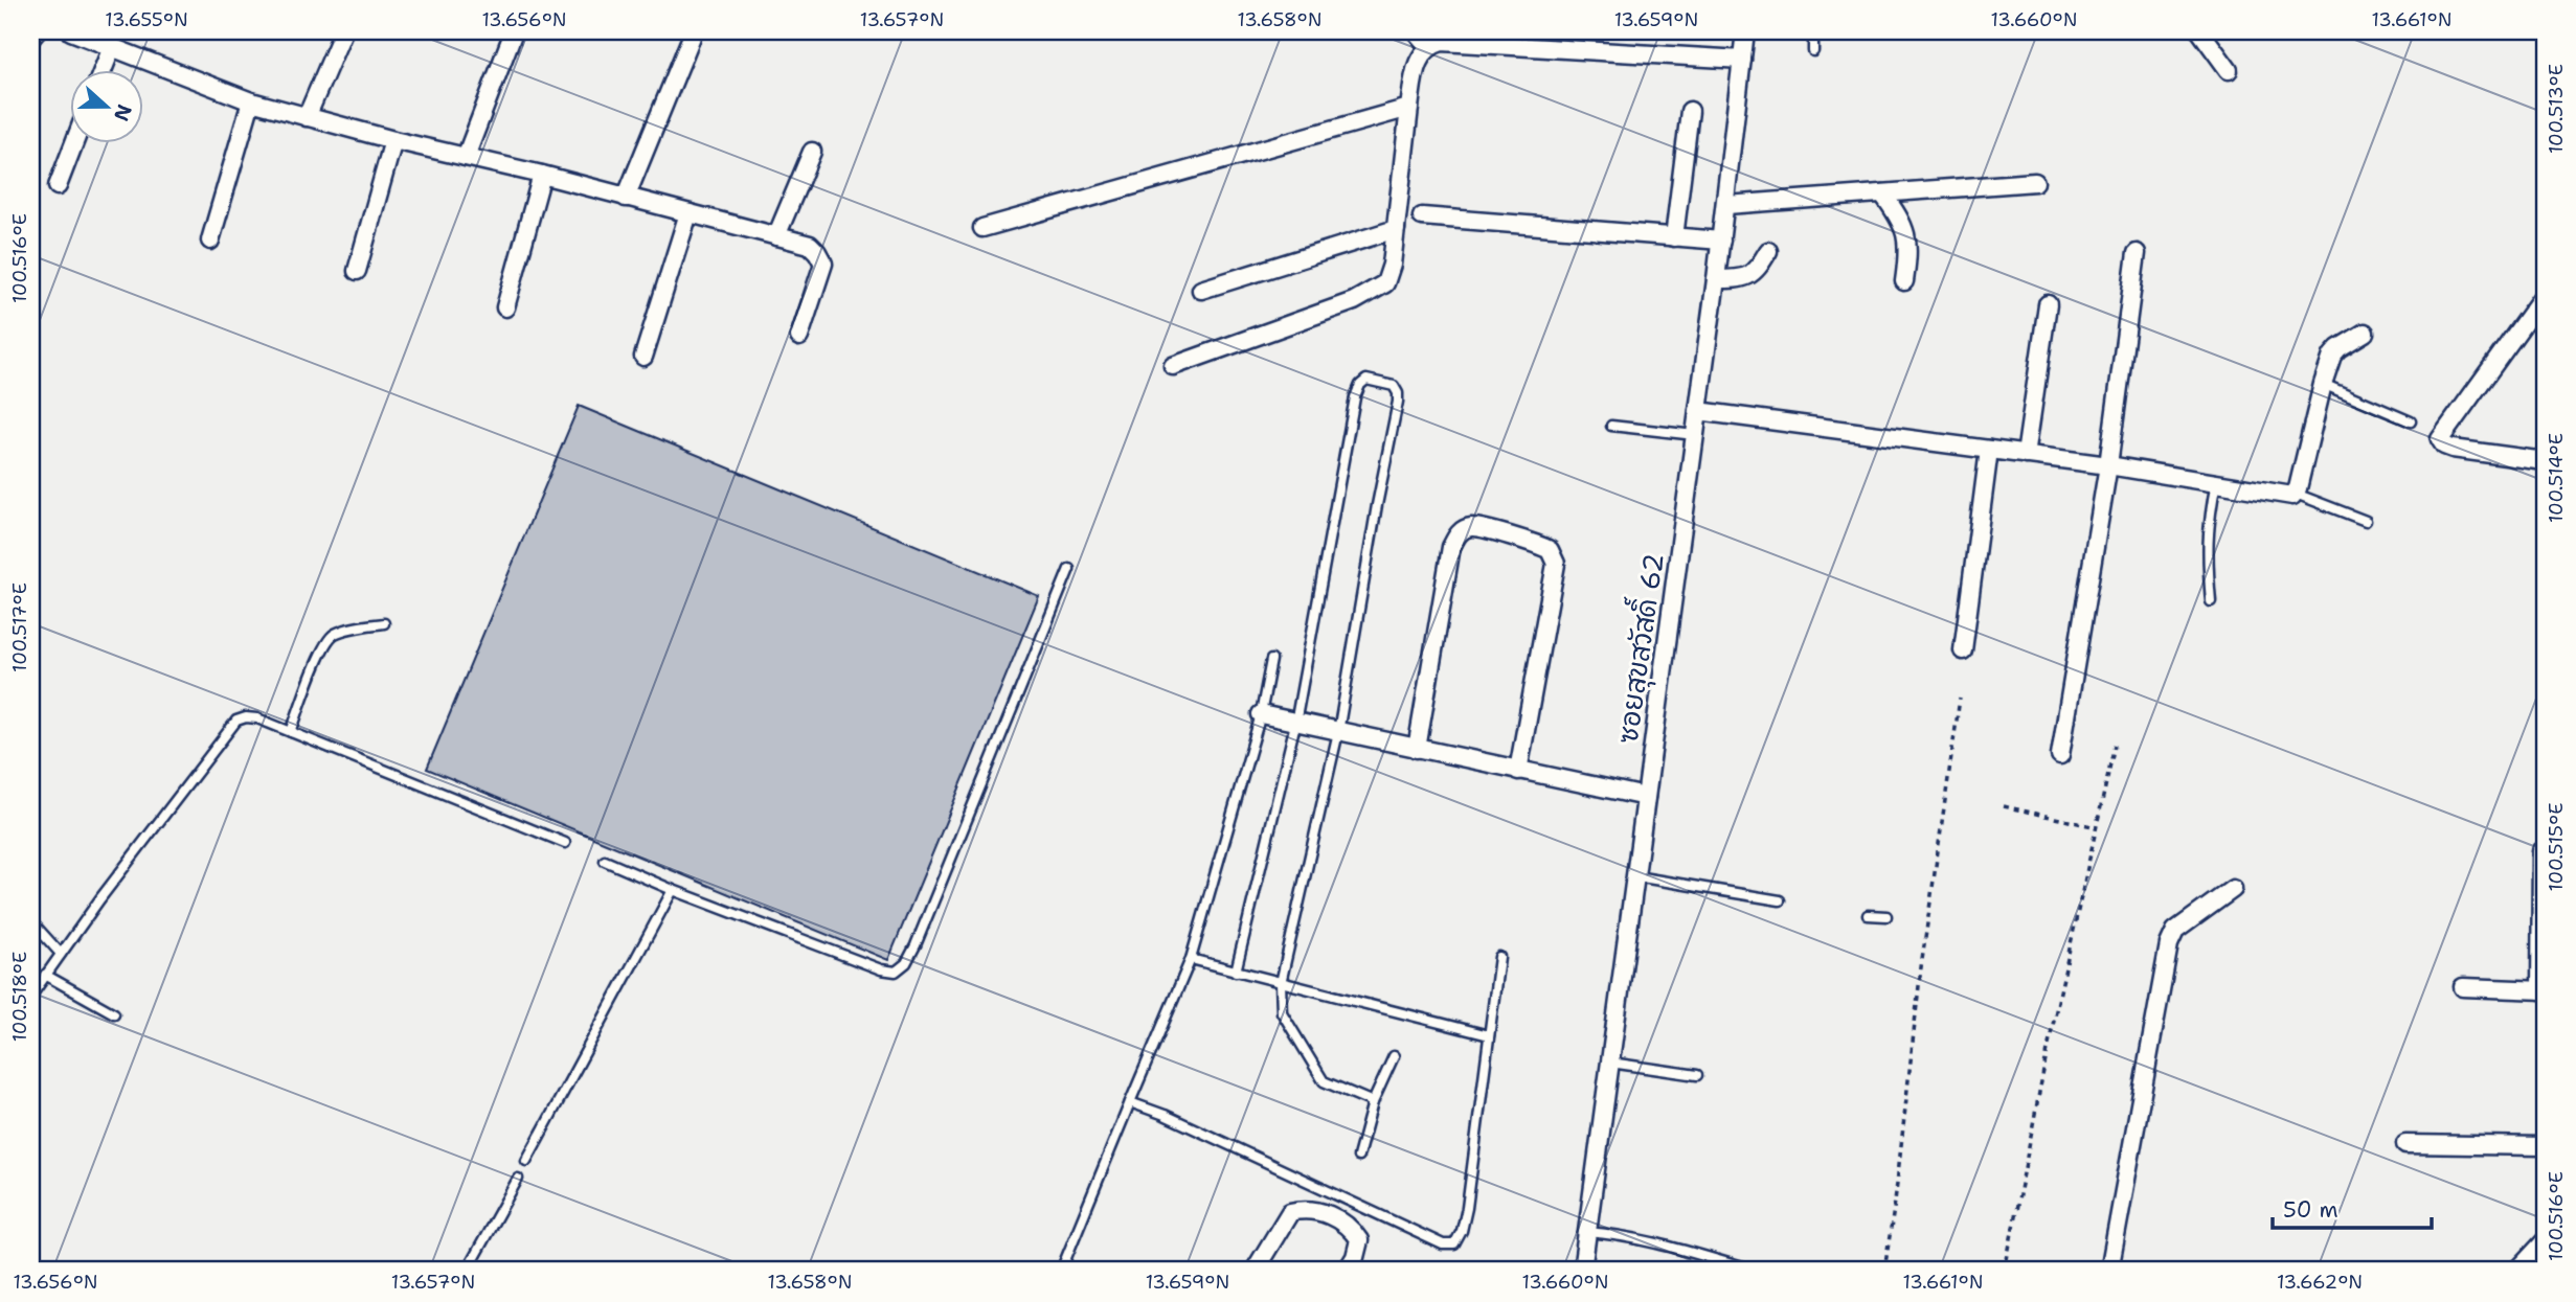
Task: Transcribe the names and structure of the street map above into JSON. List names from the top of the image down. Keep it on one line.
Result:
{"streets":{"street":["ซอยสุขสวัสดิ์ 62"]},"scale_bar":"50 m","north":"right","coordinates":["13.655°N","13.656°N","13.657°N","13.658°N","13.659°N","13.660°N","13.661°N","100.513°E","100.516°E","100.514°E","100.517°E","100.515°E","100.518°E","13.662°N"]}
